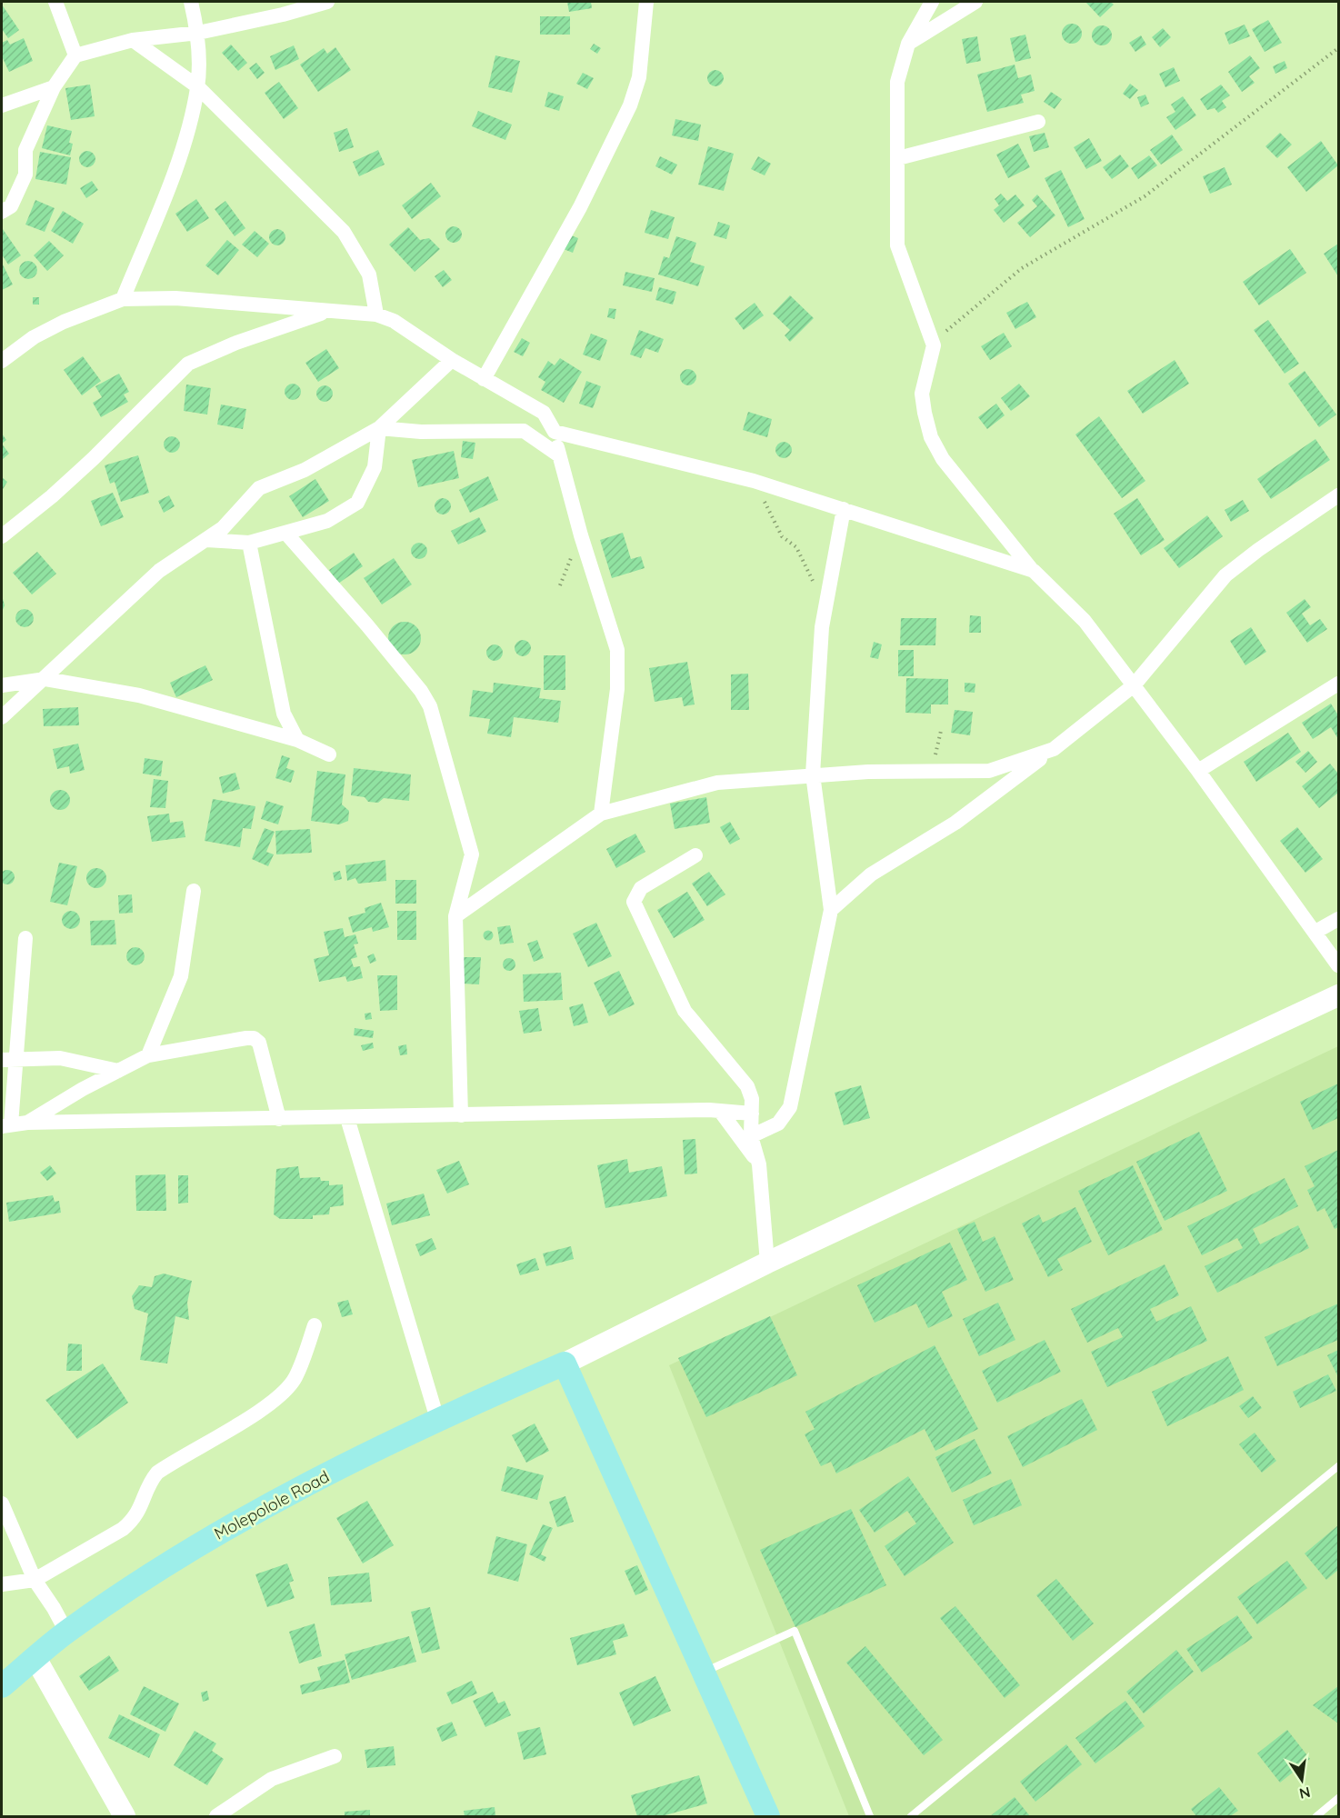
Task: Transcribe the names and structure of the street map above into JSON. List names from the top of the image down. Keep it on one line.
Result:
{"streets":{"main road":["Molepolole Road"]},"north":"bottom"}
